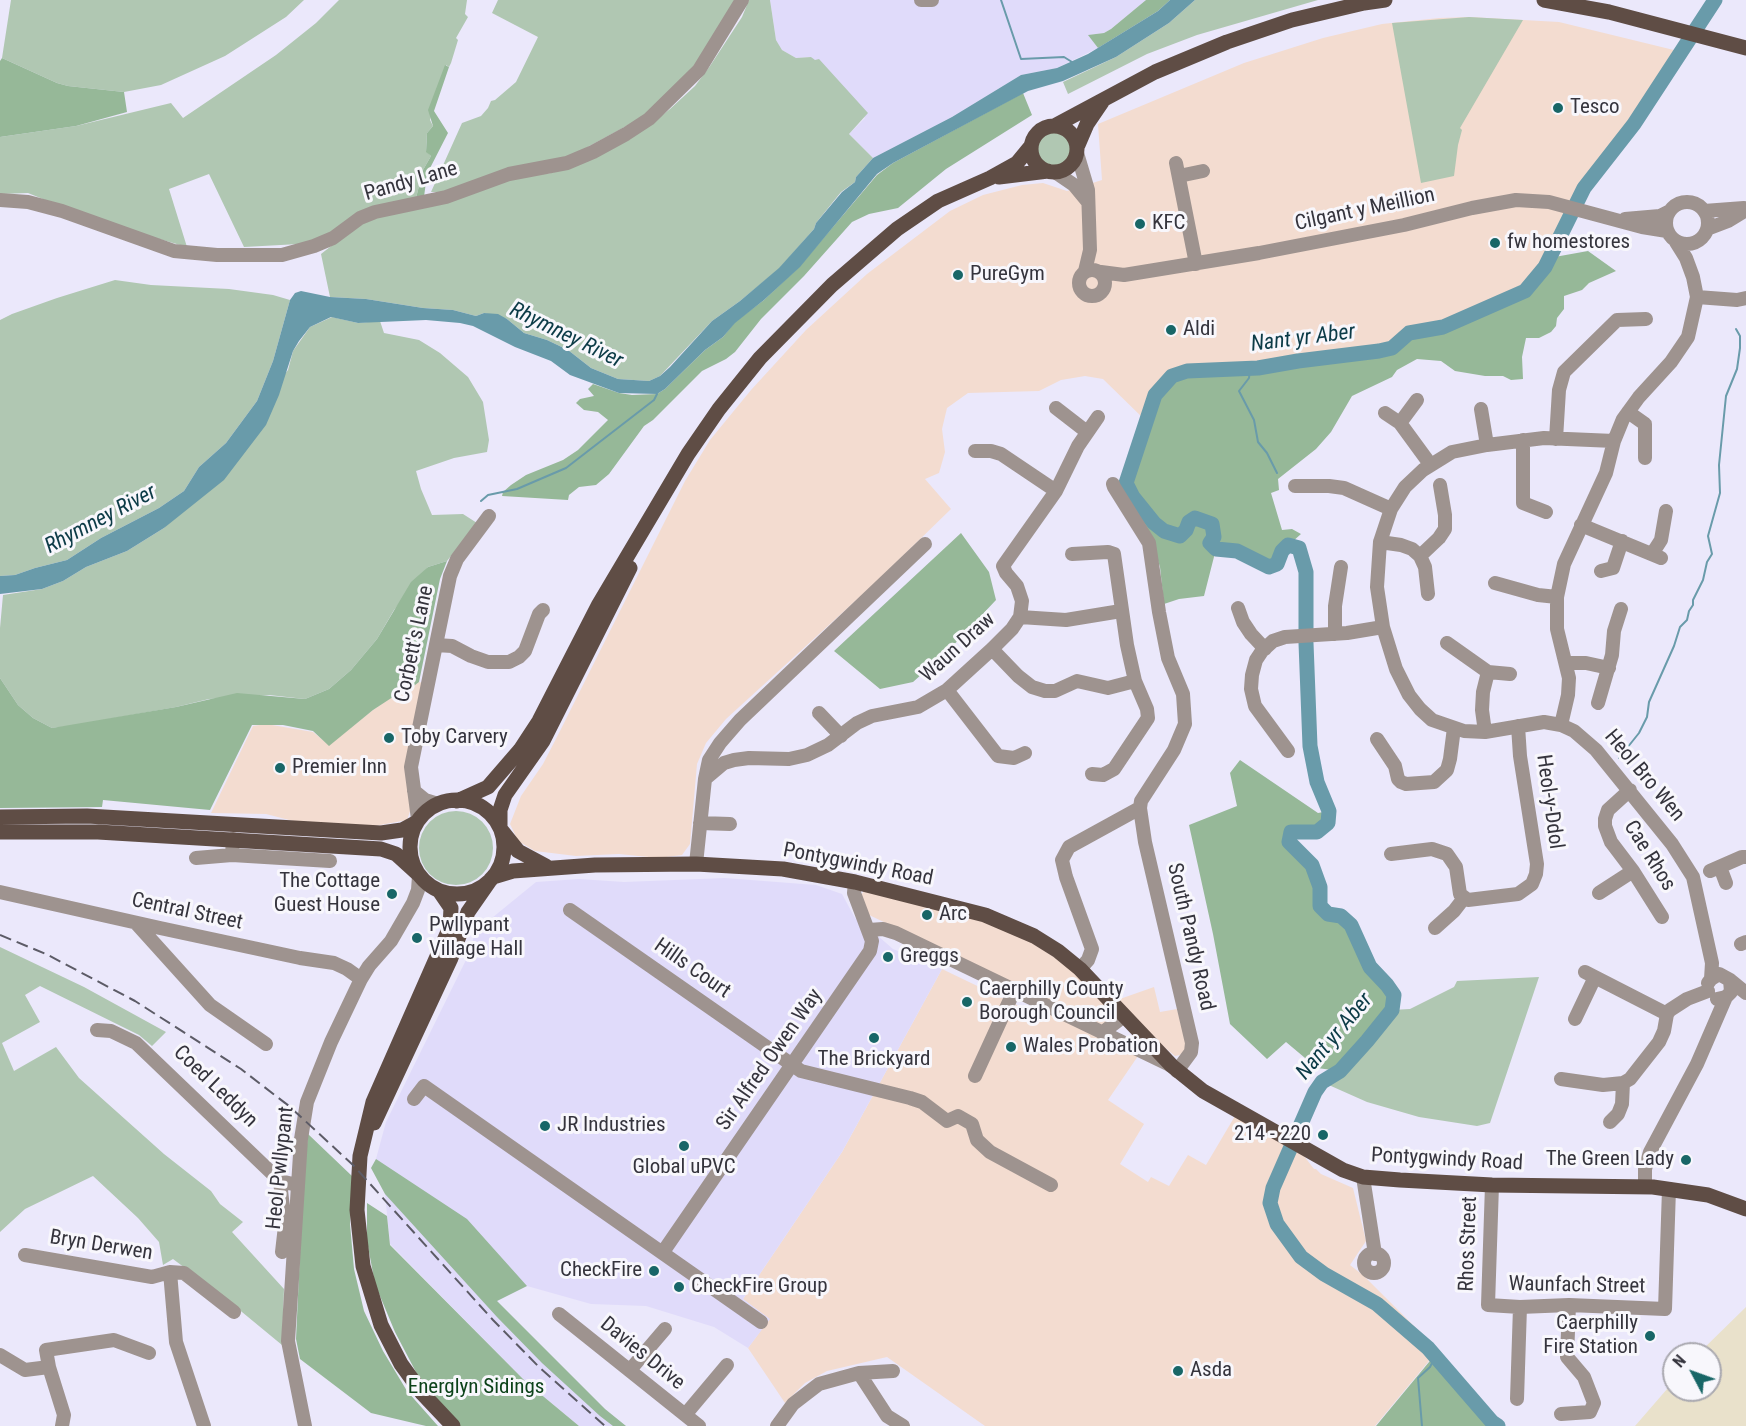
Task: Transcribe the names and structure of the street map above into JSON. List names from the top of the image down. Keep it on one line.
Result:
{"streets":{"main road":["Pontygwindy Road"],"street":["Pandy Lane","Cilgant y Meillion","Corbett's Lane","Waun Draw","Heol Bro Wen","Heol-y-Ddol","Cae Rhos","Central Street","South Pandy Road","Hills Court","Sir Alfred Owen Way","Coed Leddyn","Heol Pwllypant","Rhos Street","Bryn Derwen","Waunfach Street","Davies Drive"]},"crossings":[["Corbett's Lane","Pontygwindy Road"],["Corbett's Lane","Heol Pwllypant"],["Heol Bro Wen","Heol-y-Ddol"],["Heol Bro Wen","Cae Rhos"],["Pontygwindy Road","South Pandy Road"],["Pontygwindy Road","Sir Alfred Owen Way"],["Pontygwindy Road","Heol Pwllypant"],["Pontygwindy Road","Rhos Street"],["Pontygwindy Road","Waunfach Street"],["Central Street","Heol Pwllypant"],["Hills Court","Sir Alfred Owen Way"],["Rhos Street","Waunfach Street"]],"water":["Rhymney River","Nant yr Aber"],"parks":["Energlyn Sidings"],"places":["Tesco","KFC","fw homestores","PureGym","Aldi","Toby Carvery","Premier Inn","The Cottage Guest House","Arc","Pwllypant Village Hall","Greggs","Caerphilly County Borough Council","The Brickyard","Wales Probation","JR Industries","214 - 220","Global uPVC","The Green Lady","CheckFire","CheckFire Group","Caerphilly Fire Station","Asda"],"north":"top left"}
